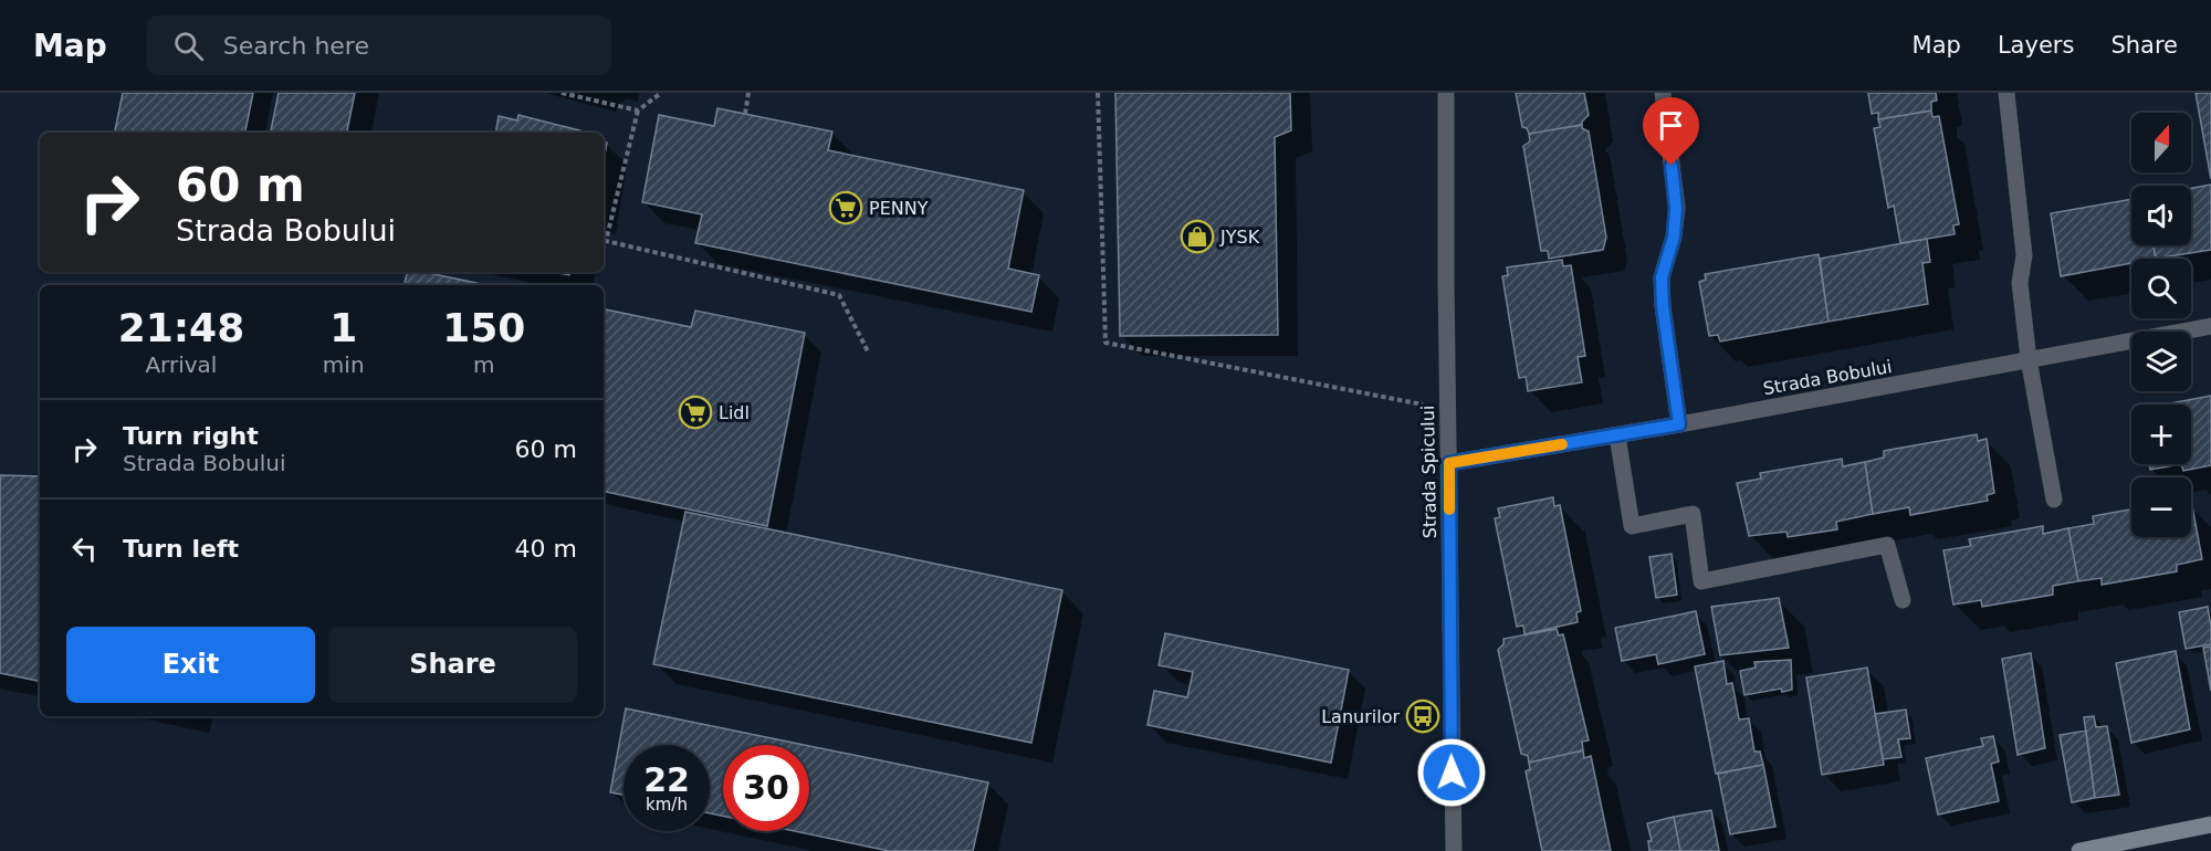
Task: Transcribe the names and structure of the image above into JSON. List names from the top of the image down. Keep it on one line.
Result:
{"streets":{"street":["Strada Bobului","Strada Spicului"]},"crossings":[["Strada Bobului","Strada Spicului"]],"places":{"supermarket":["PENNY","Lidl"],"shop":["JYSK"],"bus stop":["Lanurilor"]},"north":"top","page":{"header":"Map","search":"Search here","nav":["Map","Layers","Share"],"map_buttons":["+","−"],"turn":["60 m","Strada Bobului"],"eta":["21:48","Arrival","1","min","150","m"],"list":[{"name":"Turn right","note":"Strada Bobului","value":"60 m"},{"name":"Turn left","value":"40 m"}],"buttons":["Exit","Share"],"speed":"22 km/h","limit":"30"}}
